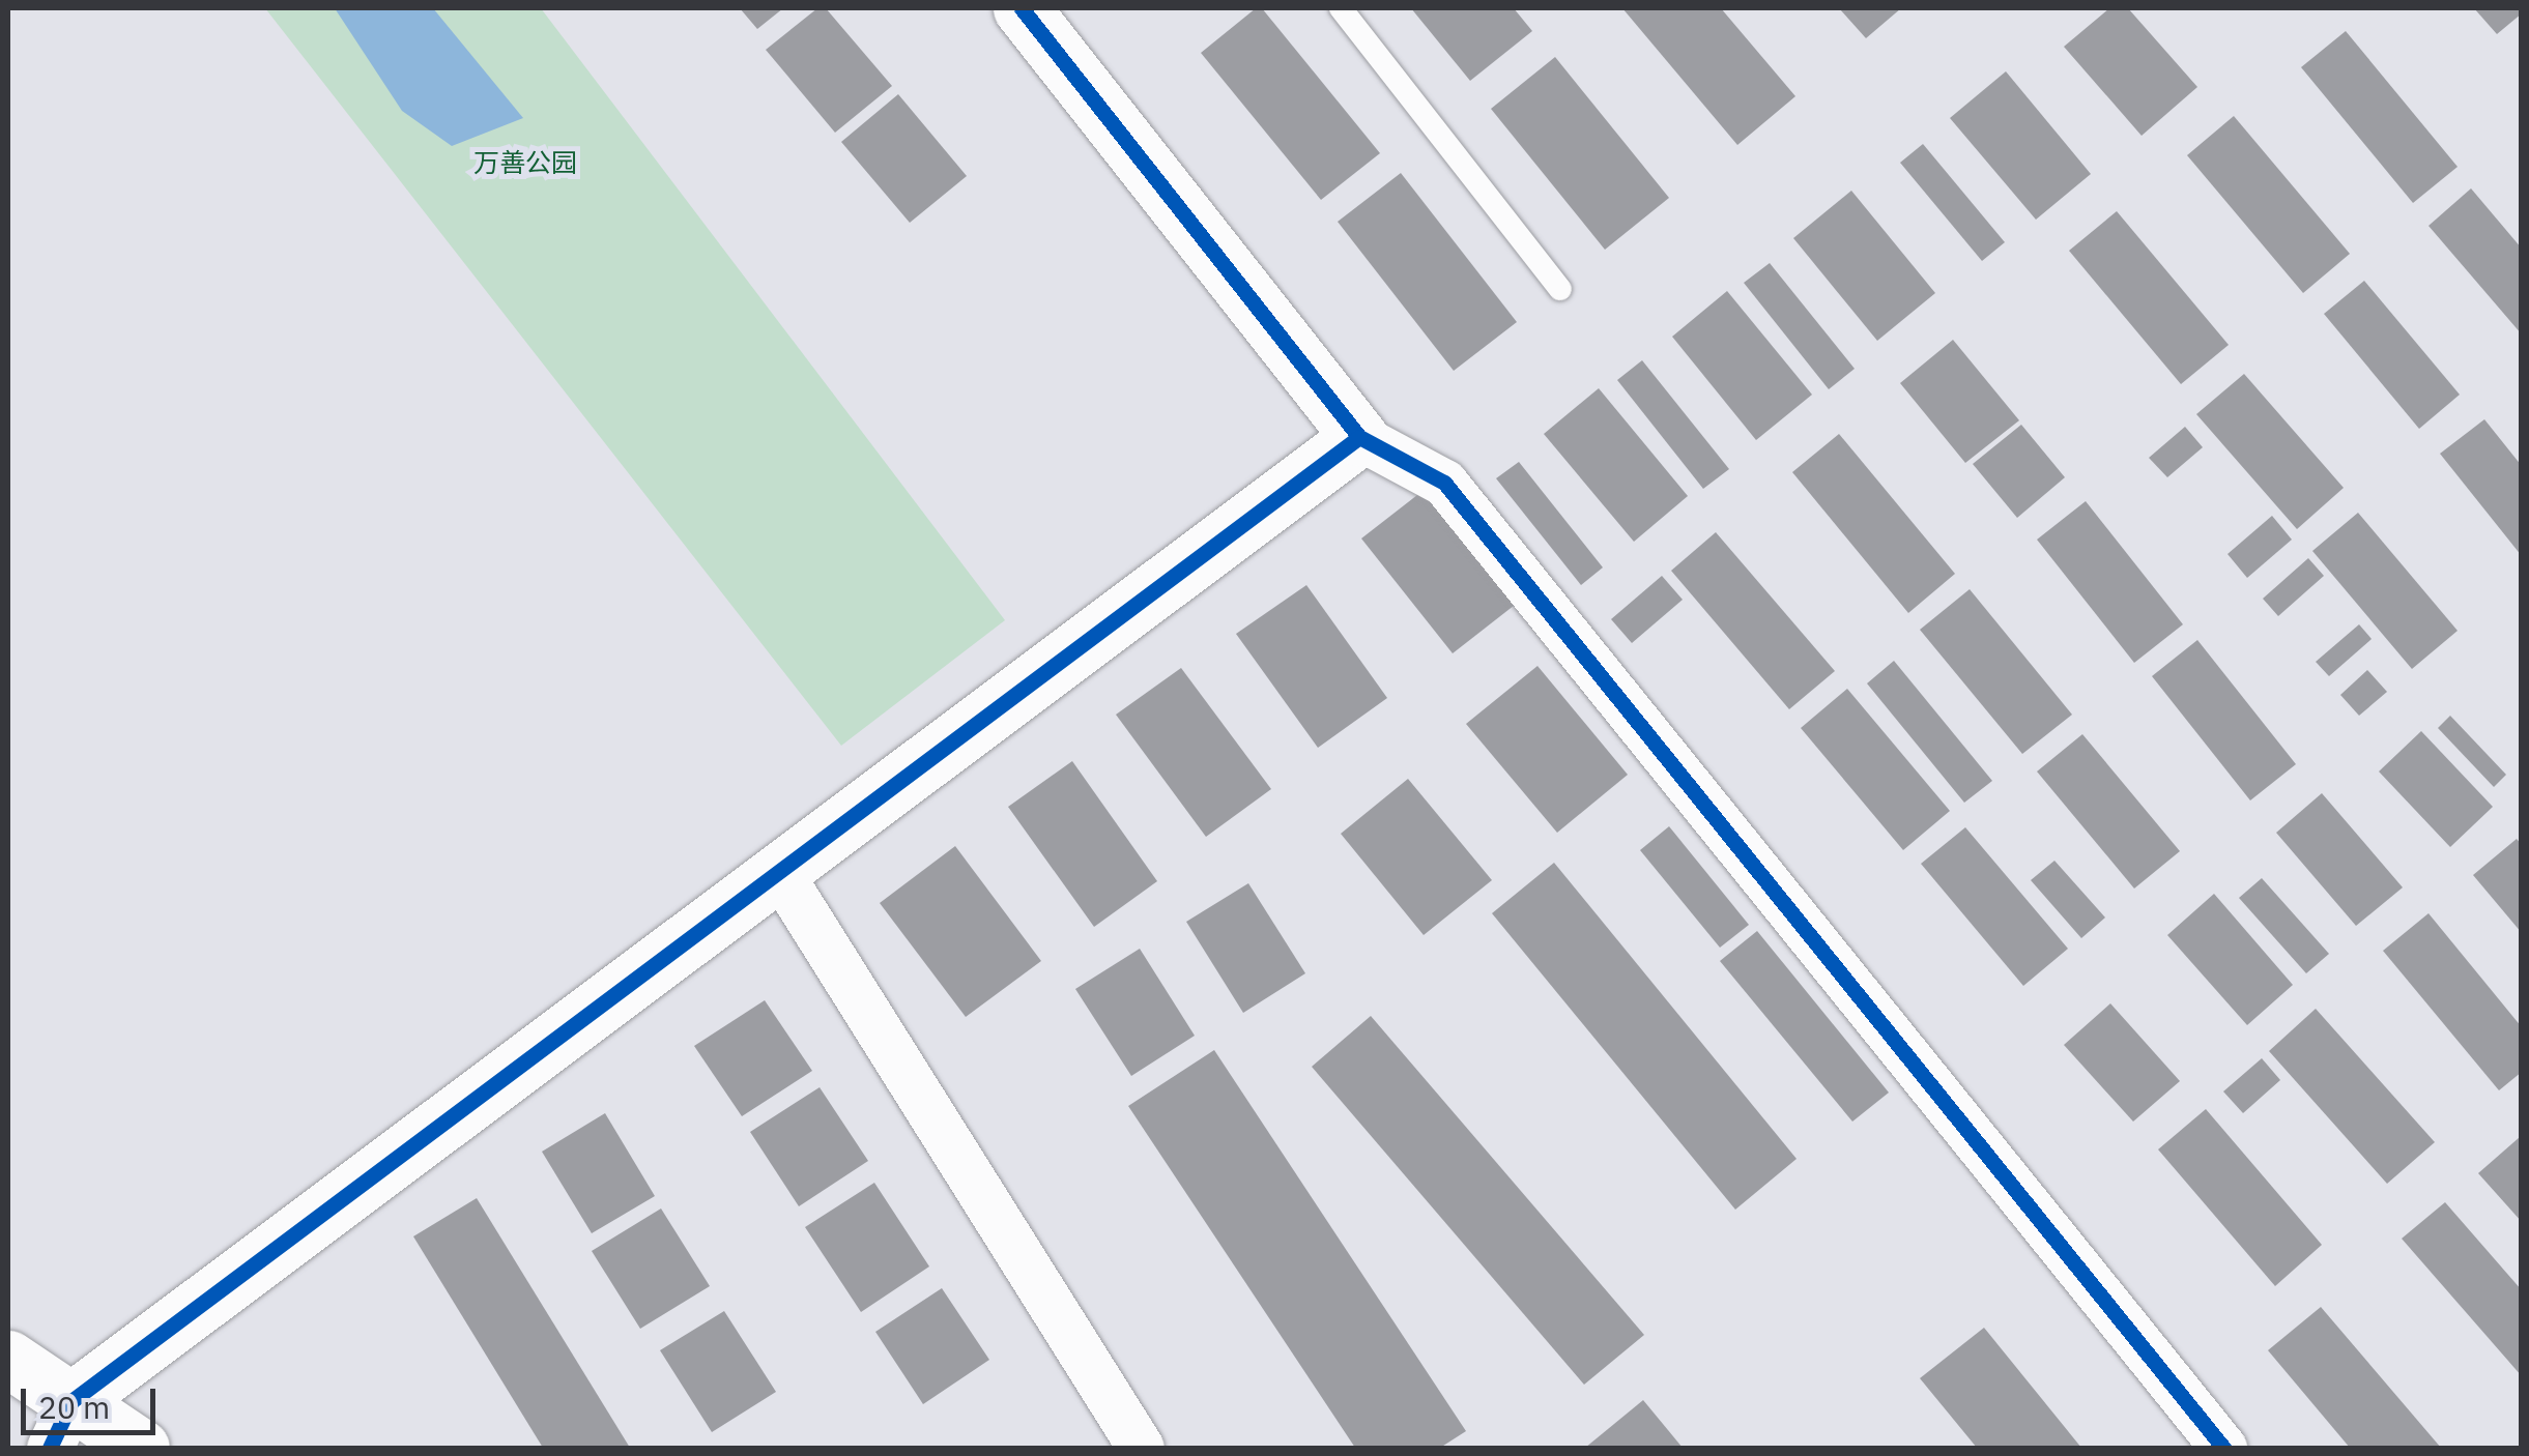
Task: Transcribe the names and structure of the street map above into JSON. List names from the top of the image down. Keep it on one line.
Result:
{"parks":["万善公园"],"scale_bar":"20 m"}
